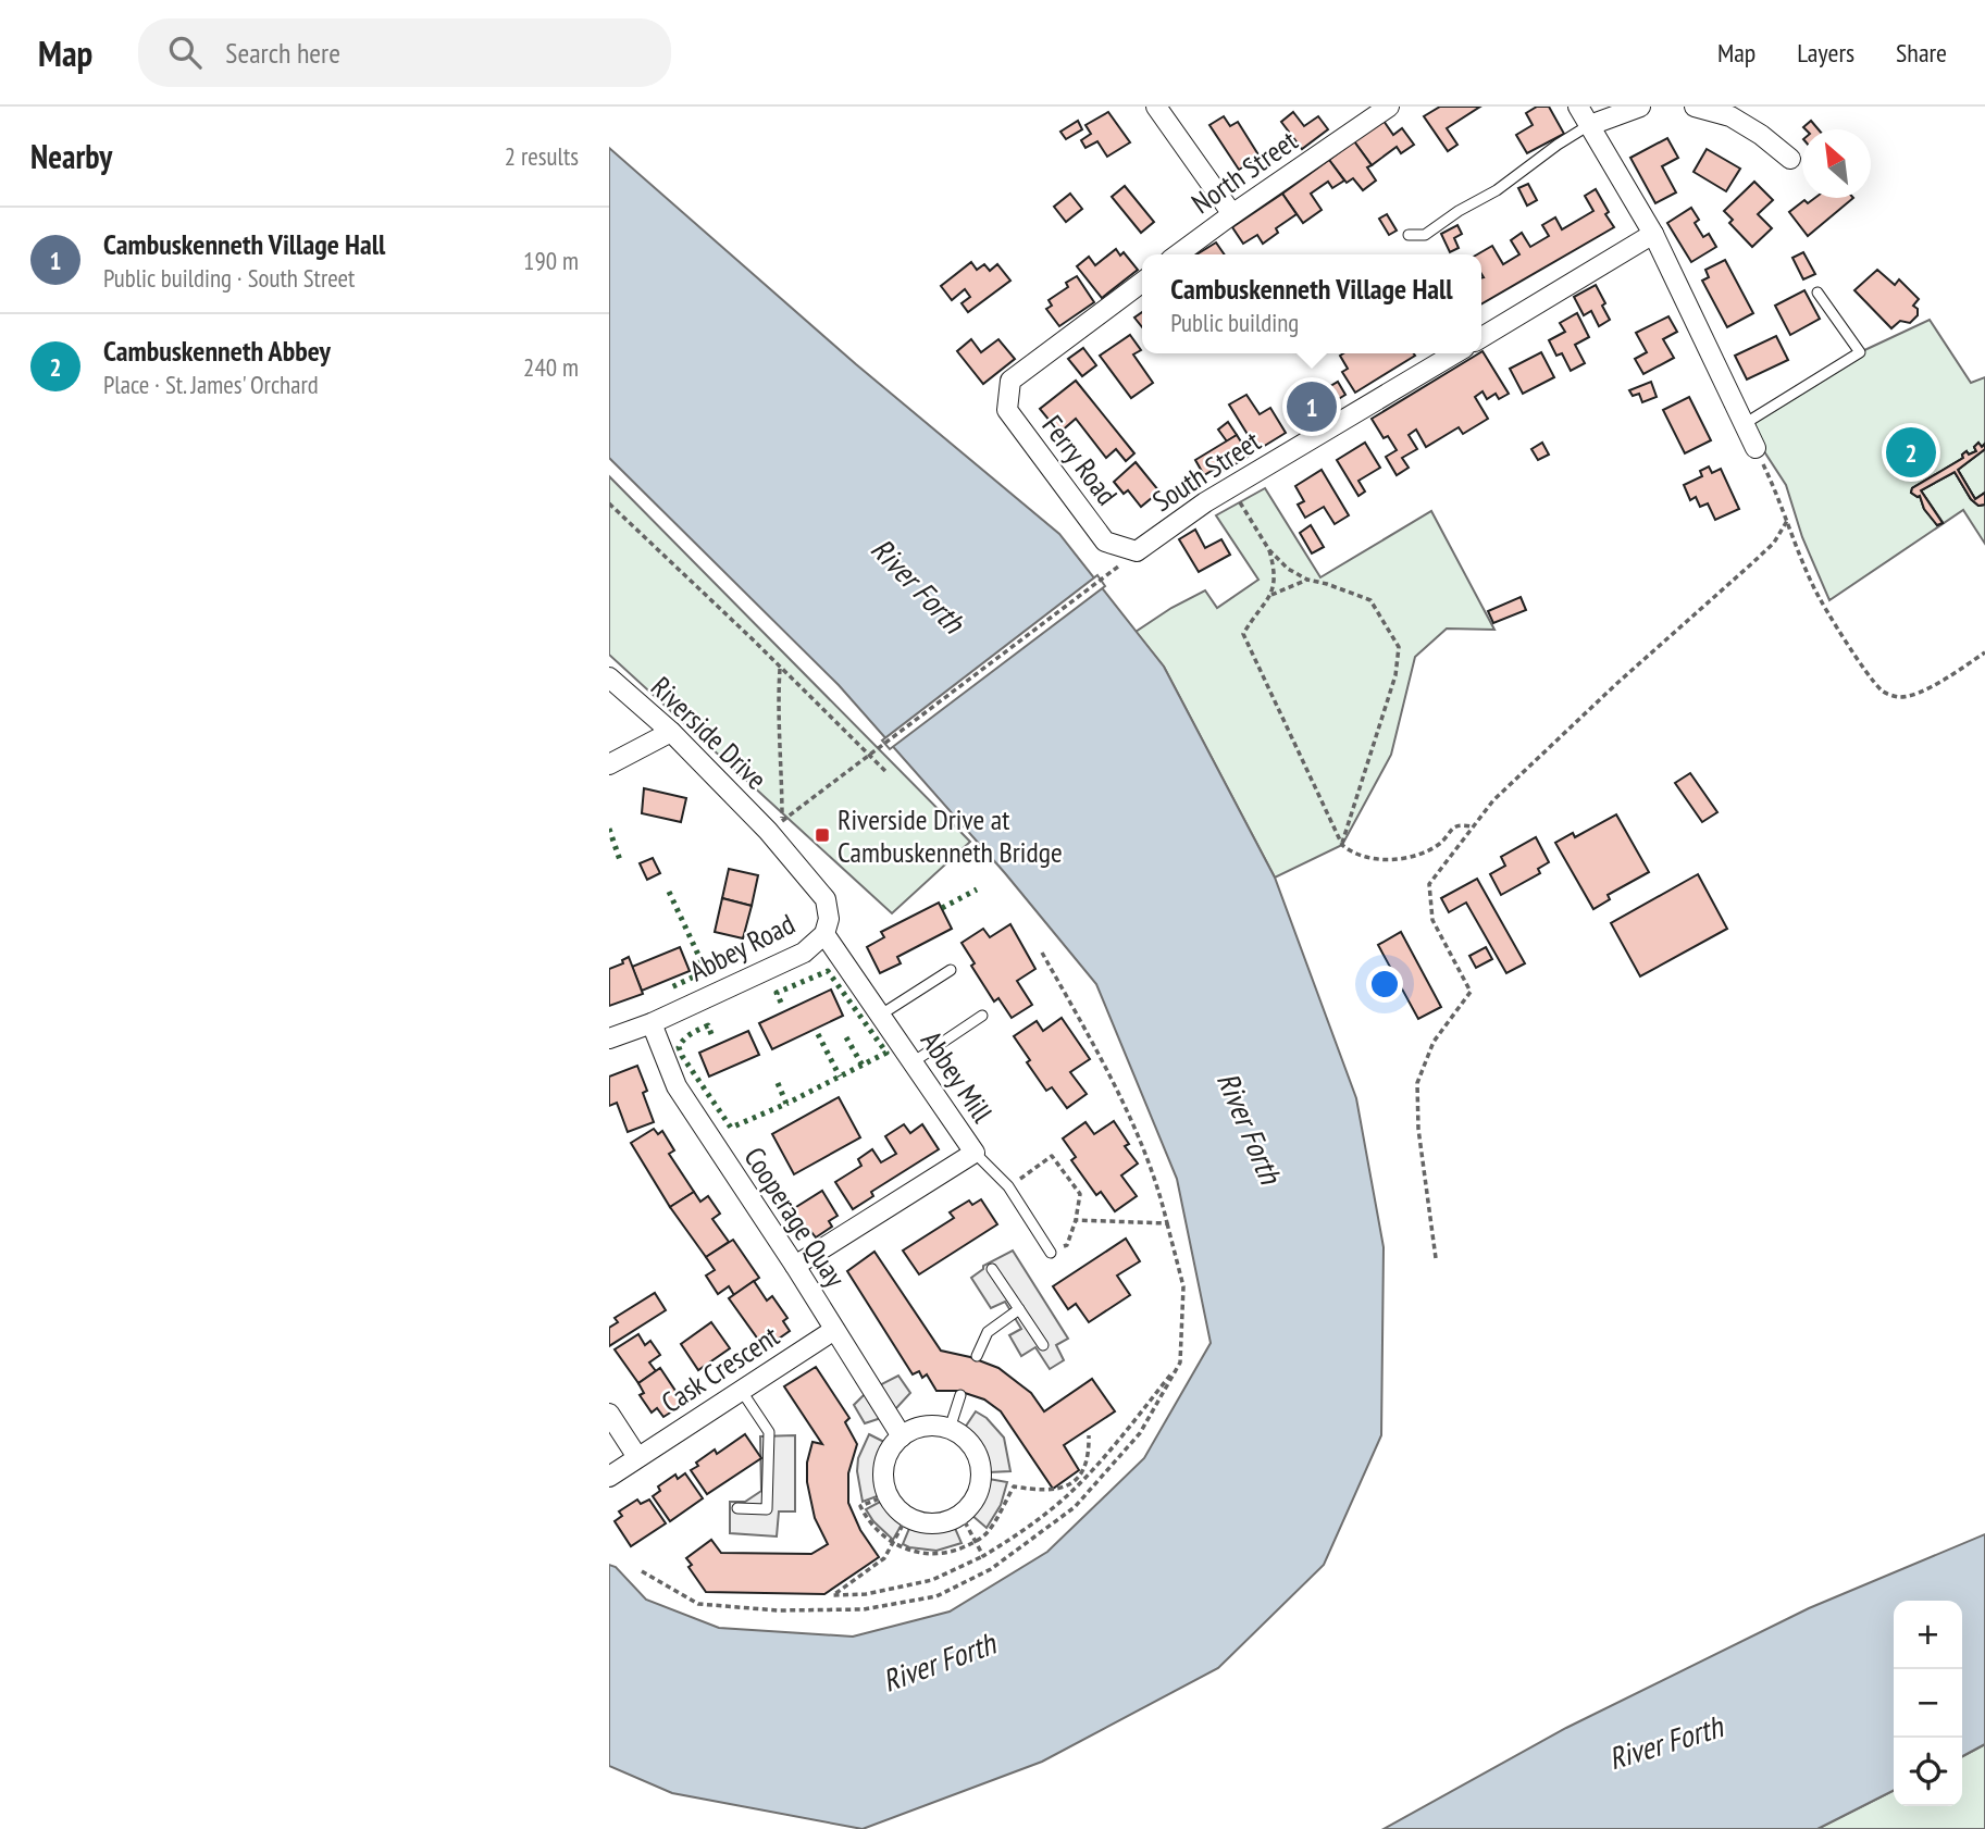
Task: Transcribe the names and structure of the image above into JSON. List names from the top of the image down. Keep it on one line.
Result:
{"streets":{"street":["North Street","Ferry Road","South Street","Riverside Drive","Abbey Road","Abbey Mill","Cooperage Quay","Cask Crescent"]},"crossings":[["Ferry Road","South Street"],["Riverside Drive","Abbey Road"],["Abbey Road","Abbey Mill"],["Abbey Road","Cooperage Quay"],["Abbey Mill","Cooperage Quay"],["Cooperage Quay","Cask Crescent"]],"water":["River Forth"],"places":{"transit":["Riverside Drive at Cambuskenneth Bridge"]},"north":"top left","page":{"header":"Map","search":"Search here","nav":["Map","Layers","Share"],"heading":["Nearby","2 results"],"list":[{"mark":"1","name":"Cambuskenneth Village Hall","note":"Public building · South Street","value":"190 m"},{"mark":"2","name":"Cambuskenneth Abbey","note":"Place · St. James' Orchard","value":"240 m"}],"popup":["Cambuskenneth Village Hall","Public building"],"pins":["1","2"],"map_buttons":["+","−"]}}
